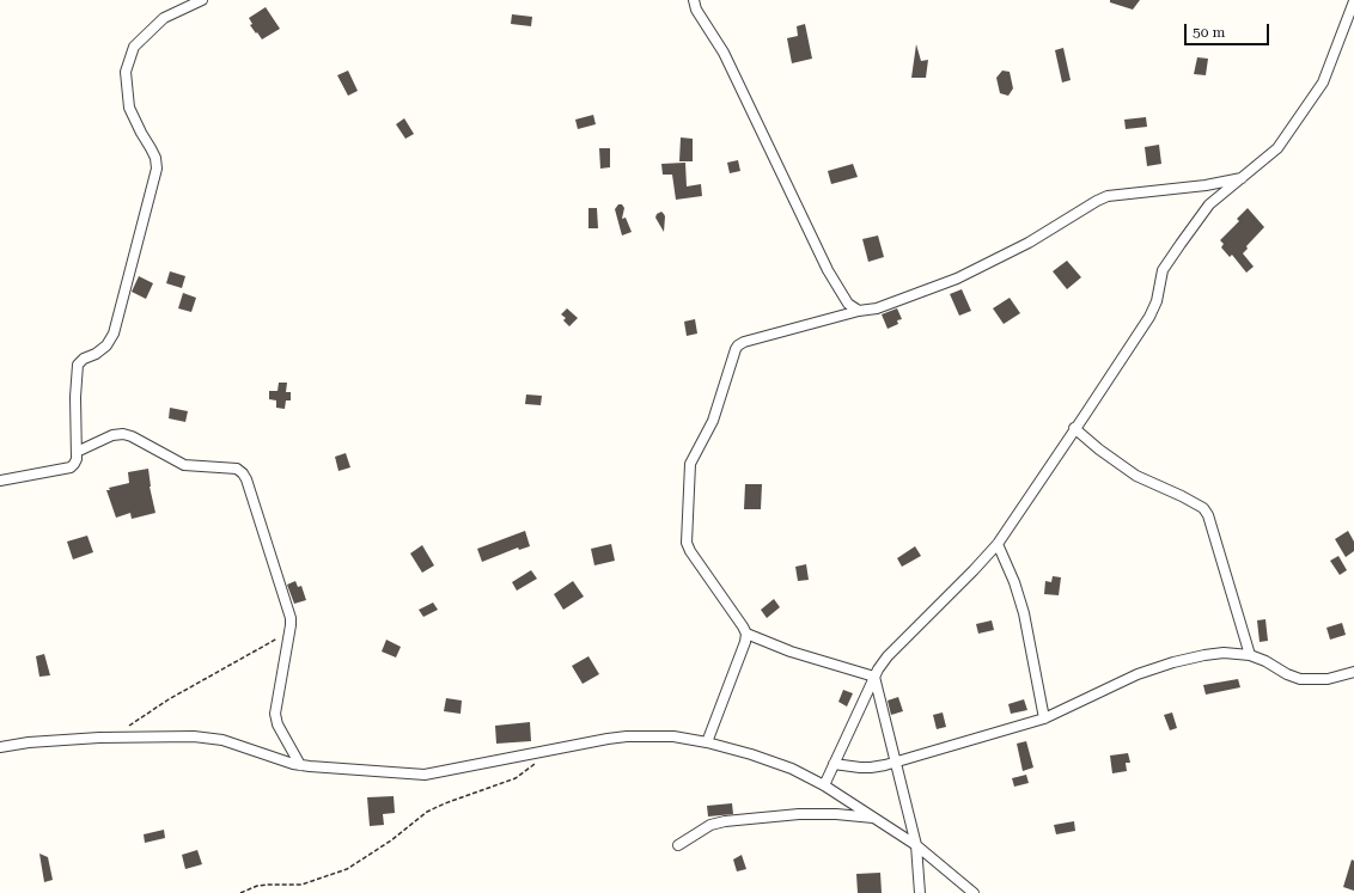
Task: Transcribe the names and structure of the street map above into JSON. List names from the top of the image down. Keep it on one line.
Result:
{"scale_bar":"50 m"}
